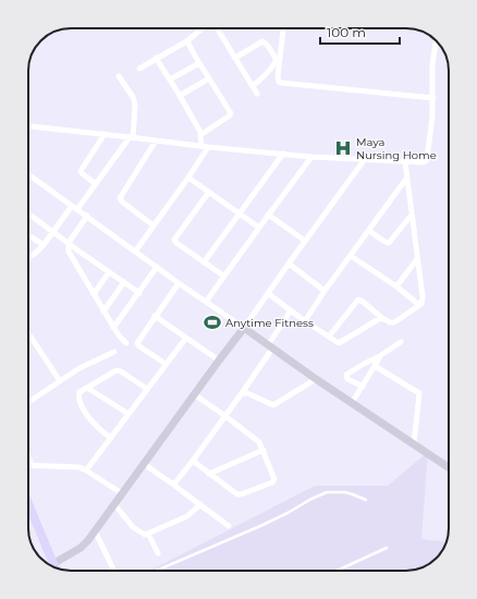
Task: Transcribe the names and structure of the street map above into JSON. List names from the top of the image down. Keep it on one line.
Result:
{"places":{"hospital":["Maya Nursing Home"],"sports":["Anytime Fitness"]},"scale_bar":"100 m"}
